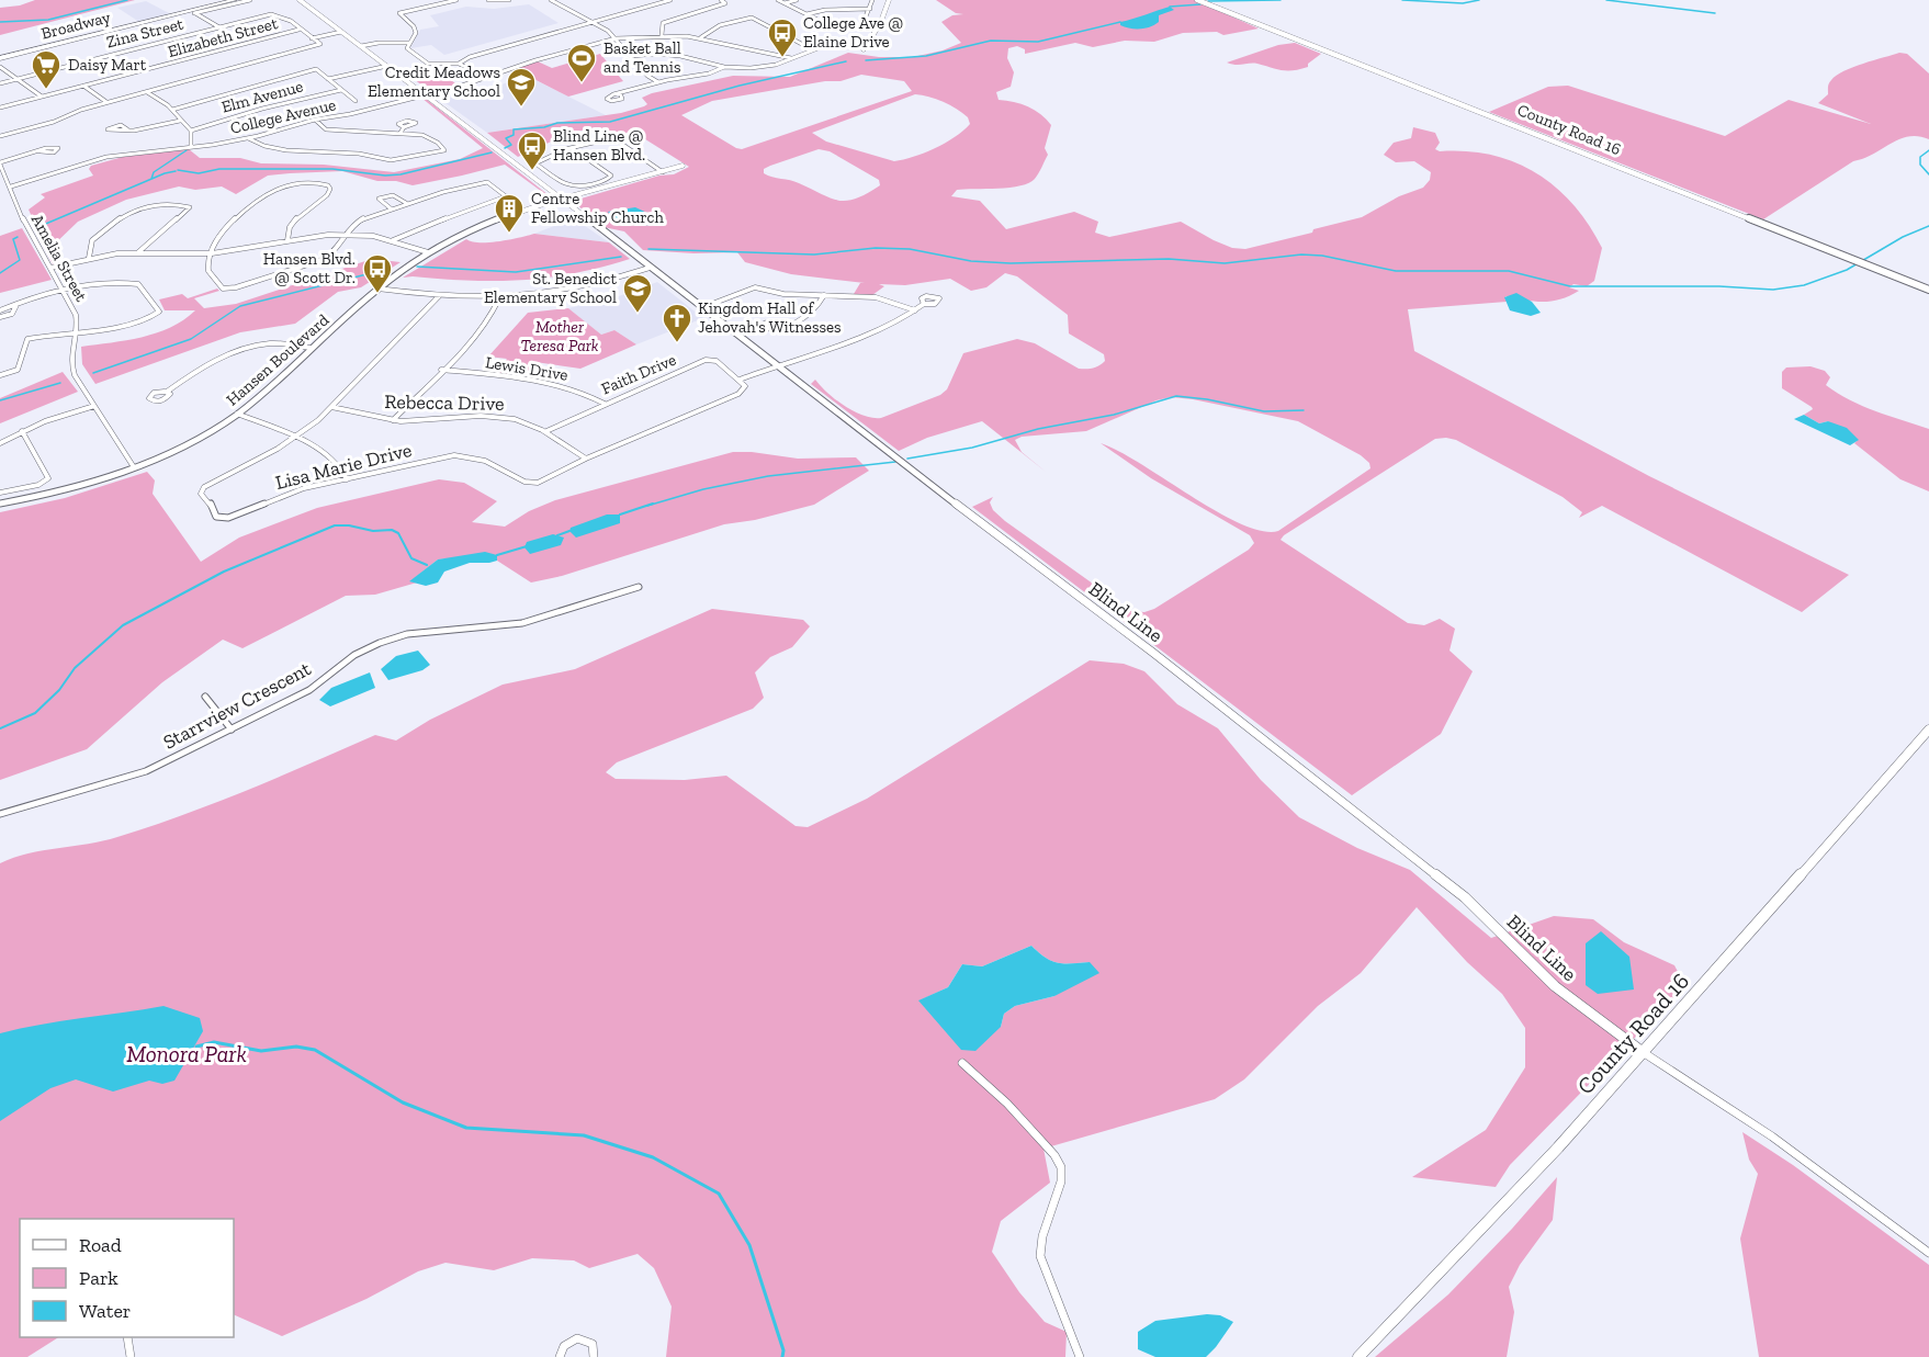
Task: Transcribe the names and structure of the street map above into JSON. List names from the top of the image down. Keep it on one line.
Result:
{"streets":{"main road":["Broadway","County Road 16"],"street":["Zina Street","Elizabeth Street","Elm Avenue","College Avenue","Amelia Street","Hansen Boulevard","Lewis Drive","Faith Drive","Rebecca Drive","Lisa Marie Drive","Blind Line","Starrview Crescent"]},"crossings":[["Zina Street","Elizabeth Street"],["College Avenue","Amelia Street"],["College Avenue","Blind Line"],["County Road 16","Blind Line"],["Amelia Street","Hansen Boulevard"],["Hansen Boulevard","Blind Line"],["Lewis Drive","Faith Drive"],["Faith Drive","Rebecca Drive"],["Faith Drive","Lisa Marie Drive"],["Rebecca Drive","Lisa Marie Drive"]],"parks":["Mother Teresa Park","Monora Park"],"places":{"bus stop":["College Ave @ Elaine Drive","Blind Line @ Hansen Blvd.","Hansen Blvd. @ Scott Dr."],"sports":["Basket Ball and Tennis"],"supermarket":["Daisy Mart"],"school or university":["Credit Meadows Elementary School","St. Benedict Elementary School"],"building":["Centre Fellowship Church"],"church":["Kingdom Hall of Jehovah's Witnesses"]},"legend":["Road","Park","Water"]}
